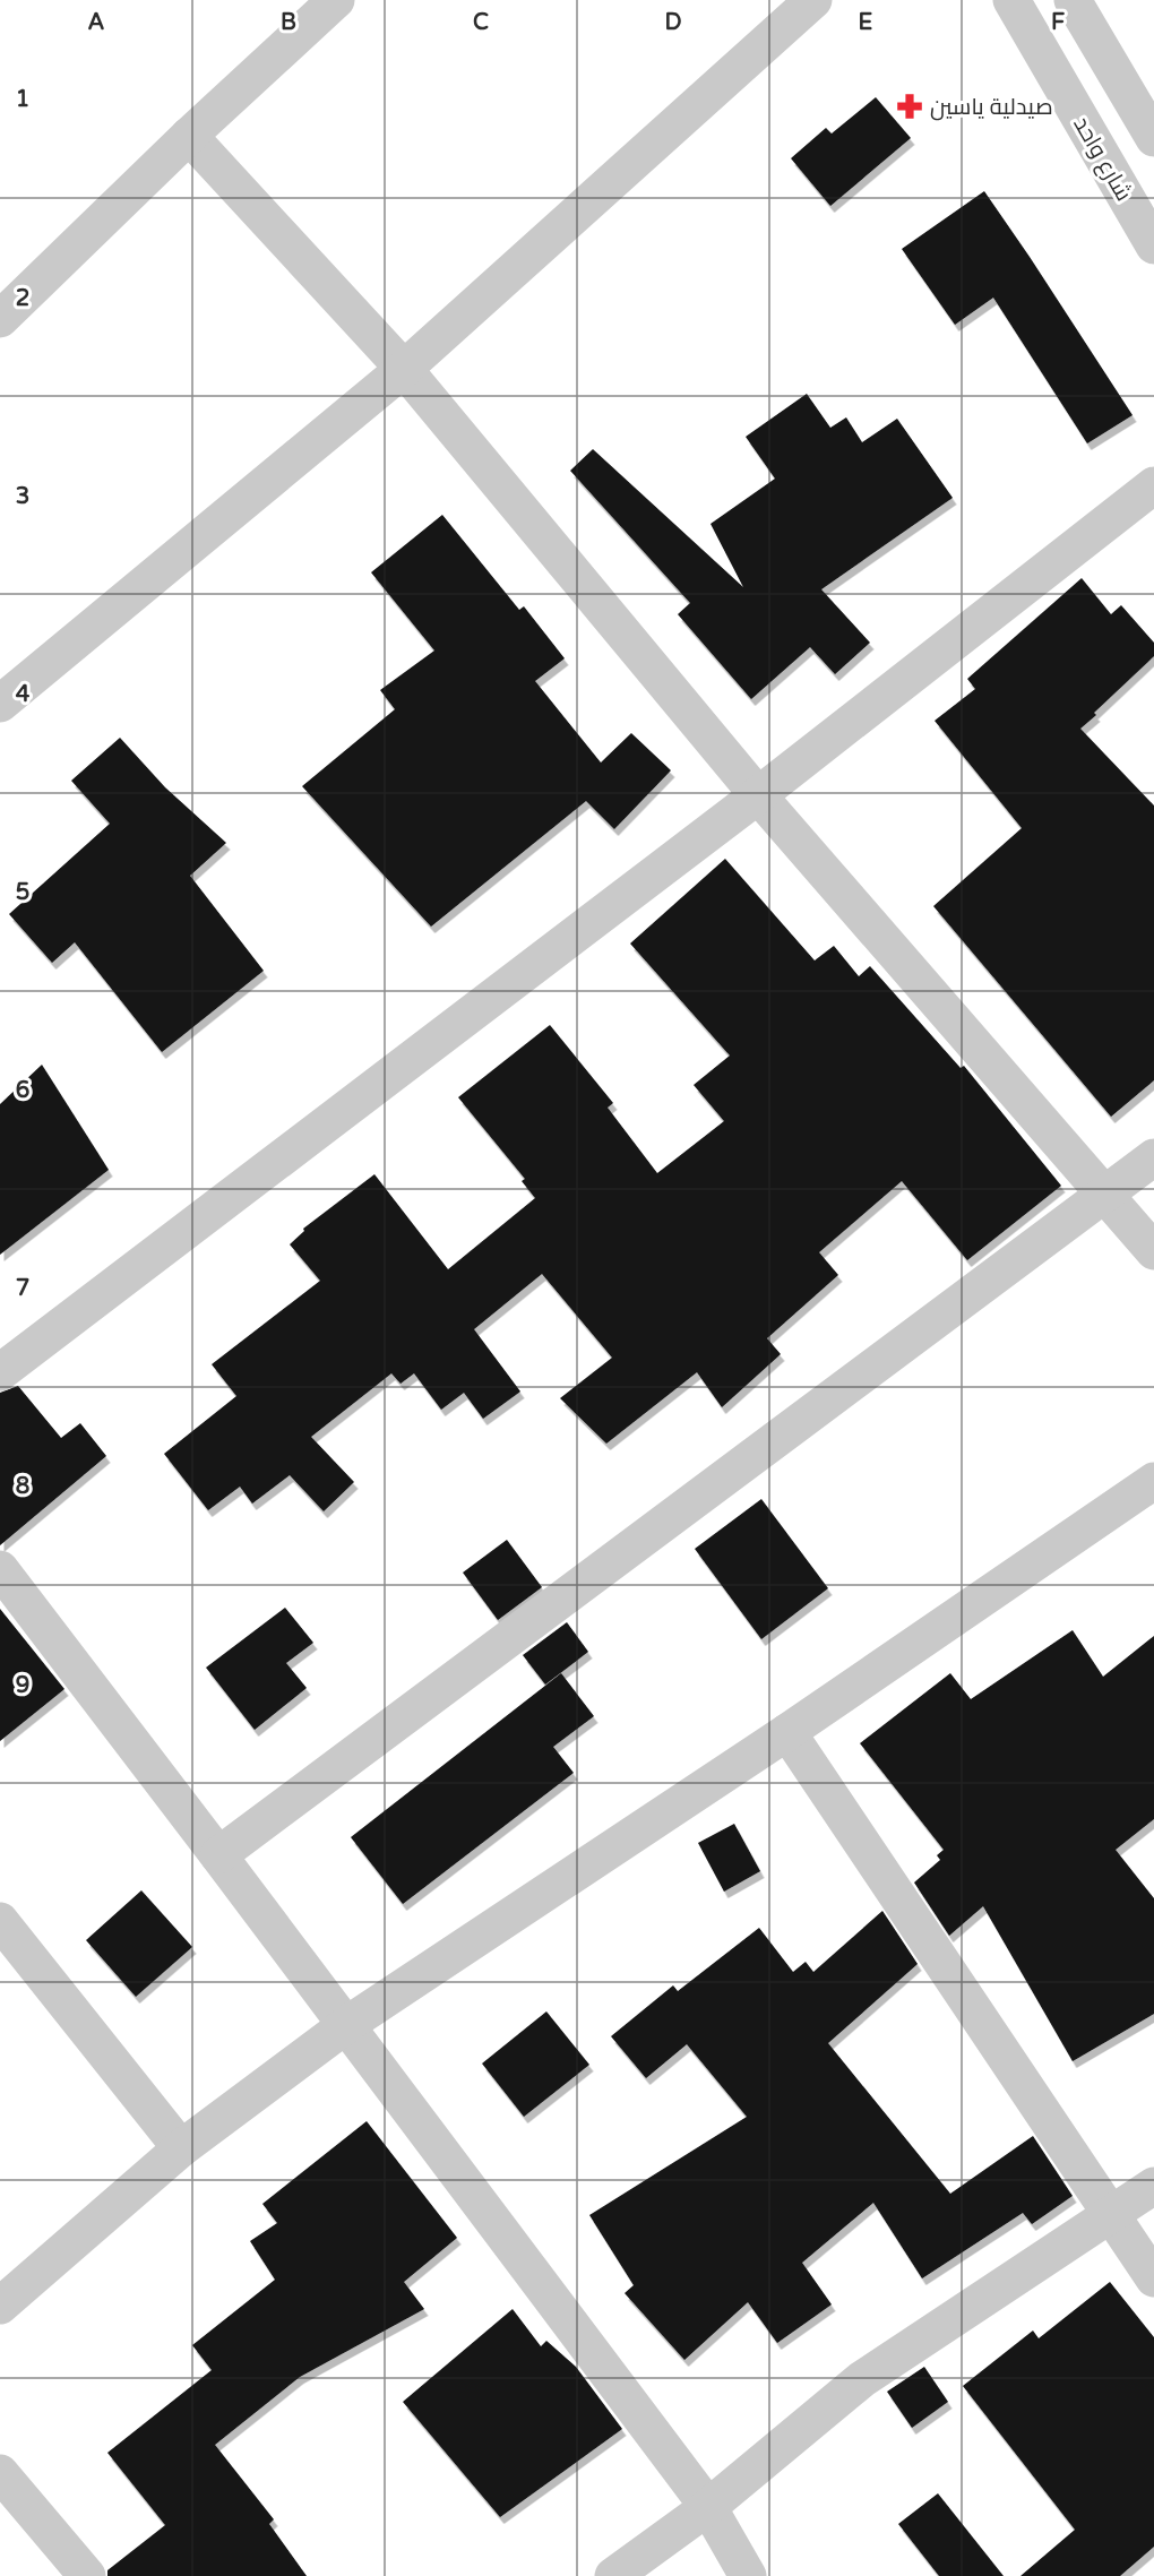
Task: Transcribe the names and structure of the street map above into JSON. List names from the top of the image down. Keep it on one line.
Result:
{"streets":{"street":["شارع واحد"]},"places":{"pharmacy":["صيدلية ياسين"]},"grid":{"columns":["A","B","C","D","E","F"],"rows":["1","2","3","4","5","6","7","8","9"]}}
